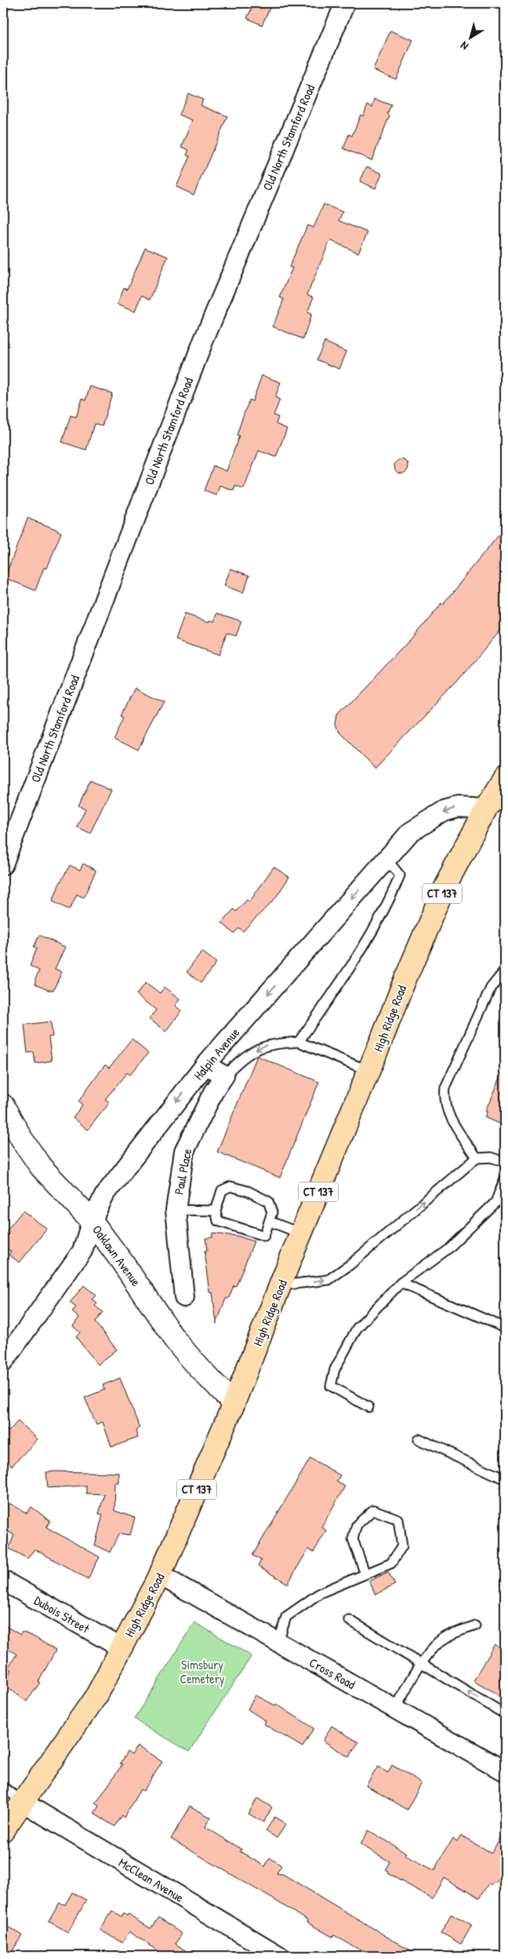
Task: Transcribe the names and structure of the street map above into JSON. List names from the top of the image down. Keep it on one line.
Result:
{"streets":{"main road":["CT 137","High Ridge Road"],"street":["Old North Stamford Road","Halpin Avenue","Paul Place","Oaklawn Avenue","Dubois Street","Cross Road","McClean Avenue"]},"crossings":[["High Ridge Road","Halpin Avenue"],["High Ridge Road","Oaklawn Avenue"],["High Ridge Road","Dubois Street"],["High Ridge Road","Cross Road"],["High Ridge Road","McClean Avenue"],["Halpin Avenue","Oaklawn Avenue"]],"one_way":["Halpin Avenue"],"parks":["Simsbury Cemetery"],"north":"bottom left"}
